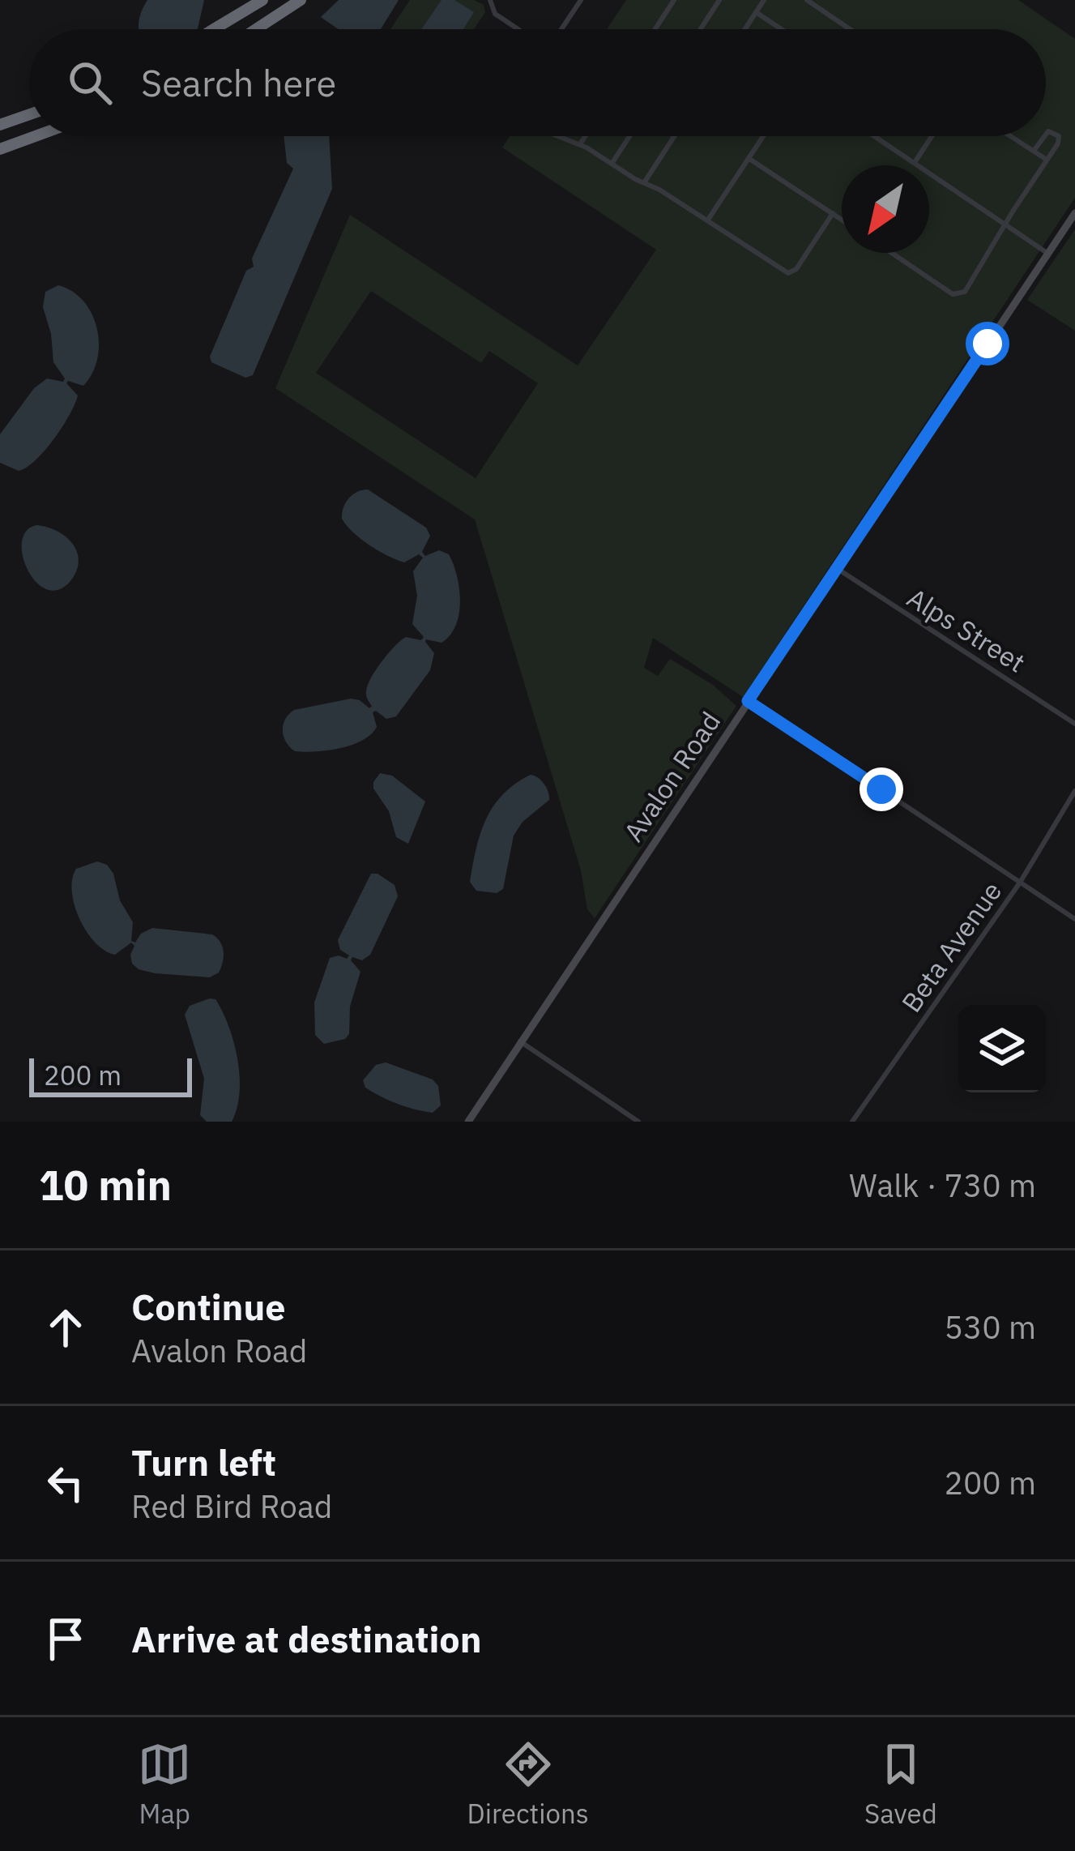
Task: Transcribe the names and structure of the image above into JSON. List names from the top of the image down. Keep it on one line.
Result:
{"streets":{"main road":["Avalon Road"],"street":["Alps Street","Beta Avenue"]},"crossings":[["Alps Street","Avalon Road"]],"scale_bar":"200 m","north":"bottom left","page":{"search":"Search here","scale":"200 m","heading":["10 min","Walk · 730 m"],"list":[["Continue","Avalon Road","530 m"],["Turn left","Red Bird Road","200 m"],"Arrive at destination"],"nav":["Map","Directions","Saved"]}}
